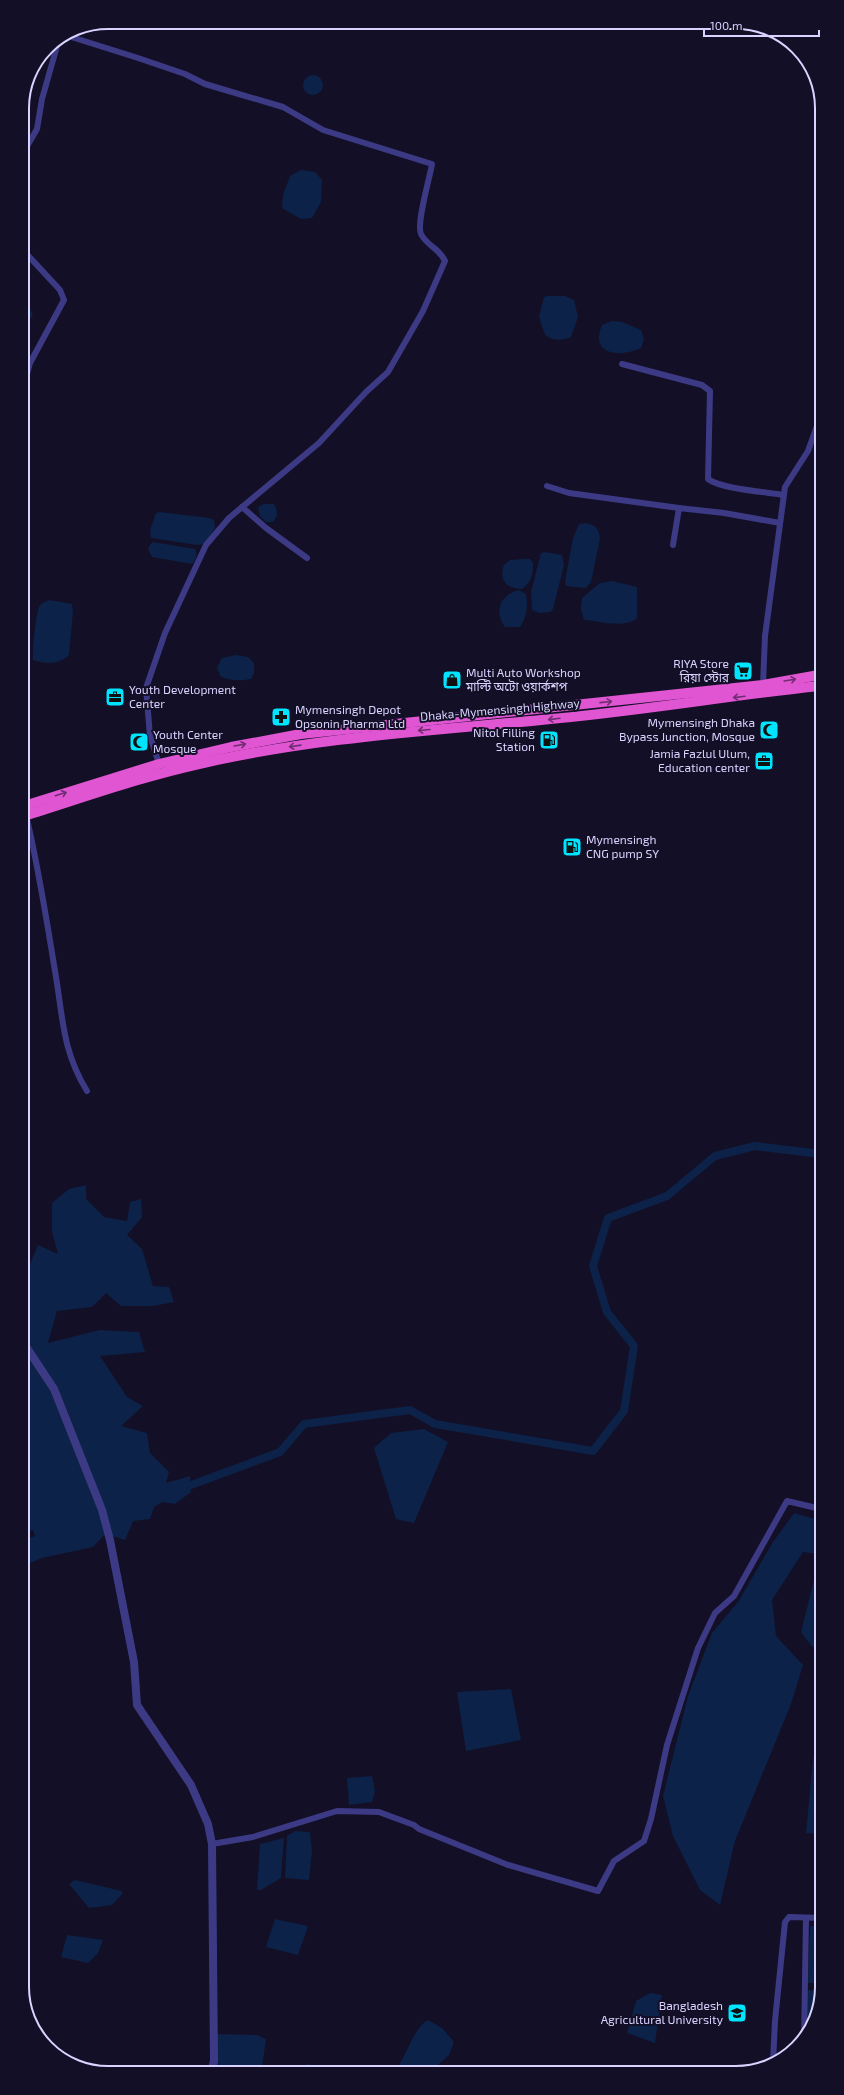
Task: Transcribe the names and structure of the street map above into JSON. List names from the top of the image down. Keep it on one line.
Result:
{"streets":{"highway":["Dhaka-Mymensingh Highway"]},"places":{"supermarket":["RIYA Store রিয়া স্টোর"],"shop":["Multi Auto Workshop মাল্টি অটো ওয়ার্কশপ"],"office":["Youth Development Center","Jamia Fazlul Ulum, Education center"],"pharmacy":["Mymensingh Depot Opsonin Pharma Ltd"],"mosque":["Mymensingh Dhaka Bypass Junction, Mosque","Youth Center Mosque"],"fuel station":["Nitol Filling Station","Mymensingh CNG pump SY"],"school or university":["Bangladesh Agricultural University"]},"scale_bar":"100 m"}
